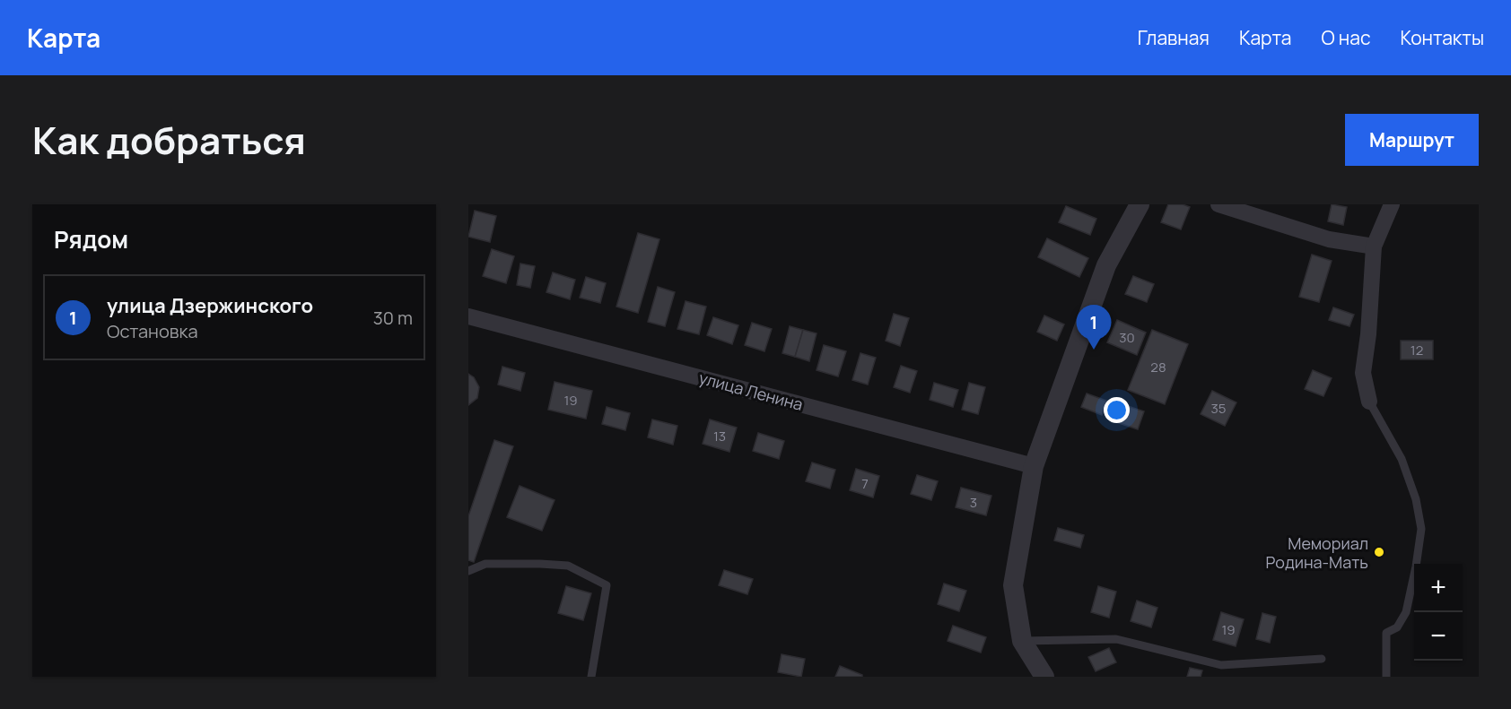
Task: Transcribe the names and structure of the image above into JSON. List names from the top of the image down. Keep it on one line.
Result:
{"streets":{"street":["улица Ленина"]},"places":["Мемориал Родина-Мать"],"house_numbers":["30","12","28","19","35","13","7","3","19"],"page":{"header":"Карта","nav":["Главная","Карта","О нас","Контакты"],"title":"Как добраться","buttons":"Маршрут","heading":"Рядом","list":[{"mark":"1","name":"улица Дзержинского","note":"Остановка","value":"30 m"}],"pins":"1","map_buttons":["+","−"]}}
